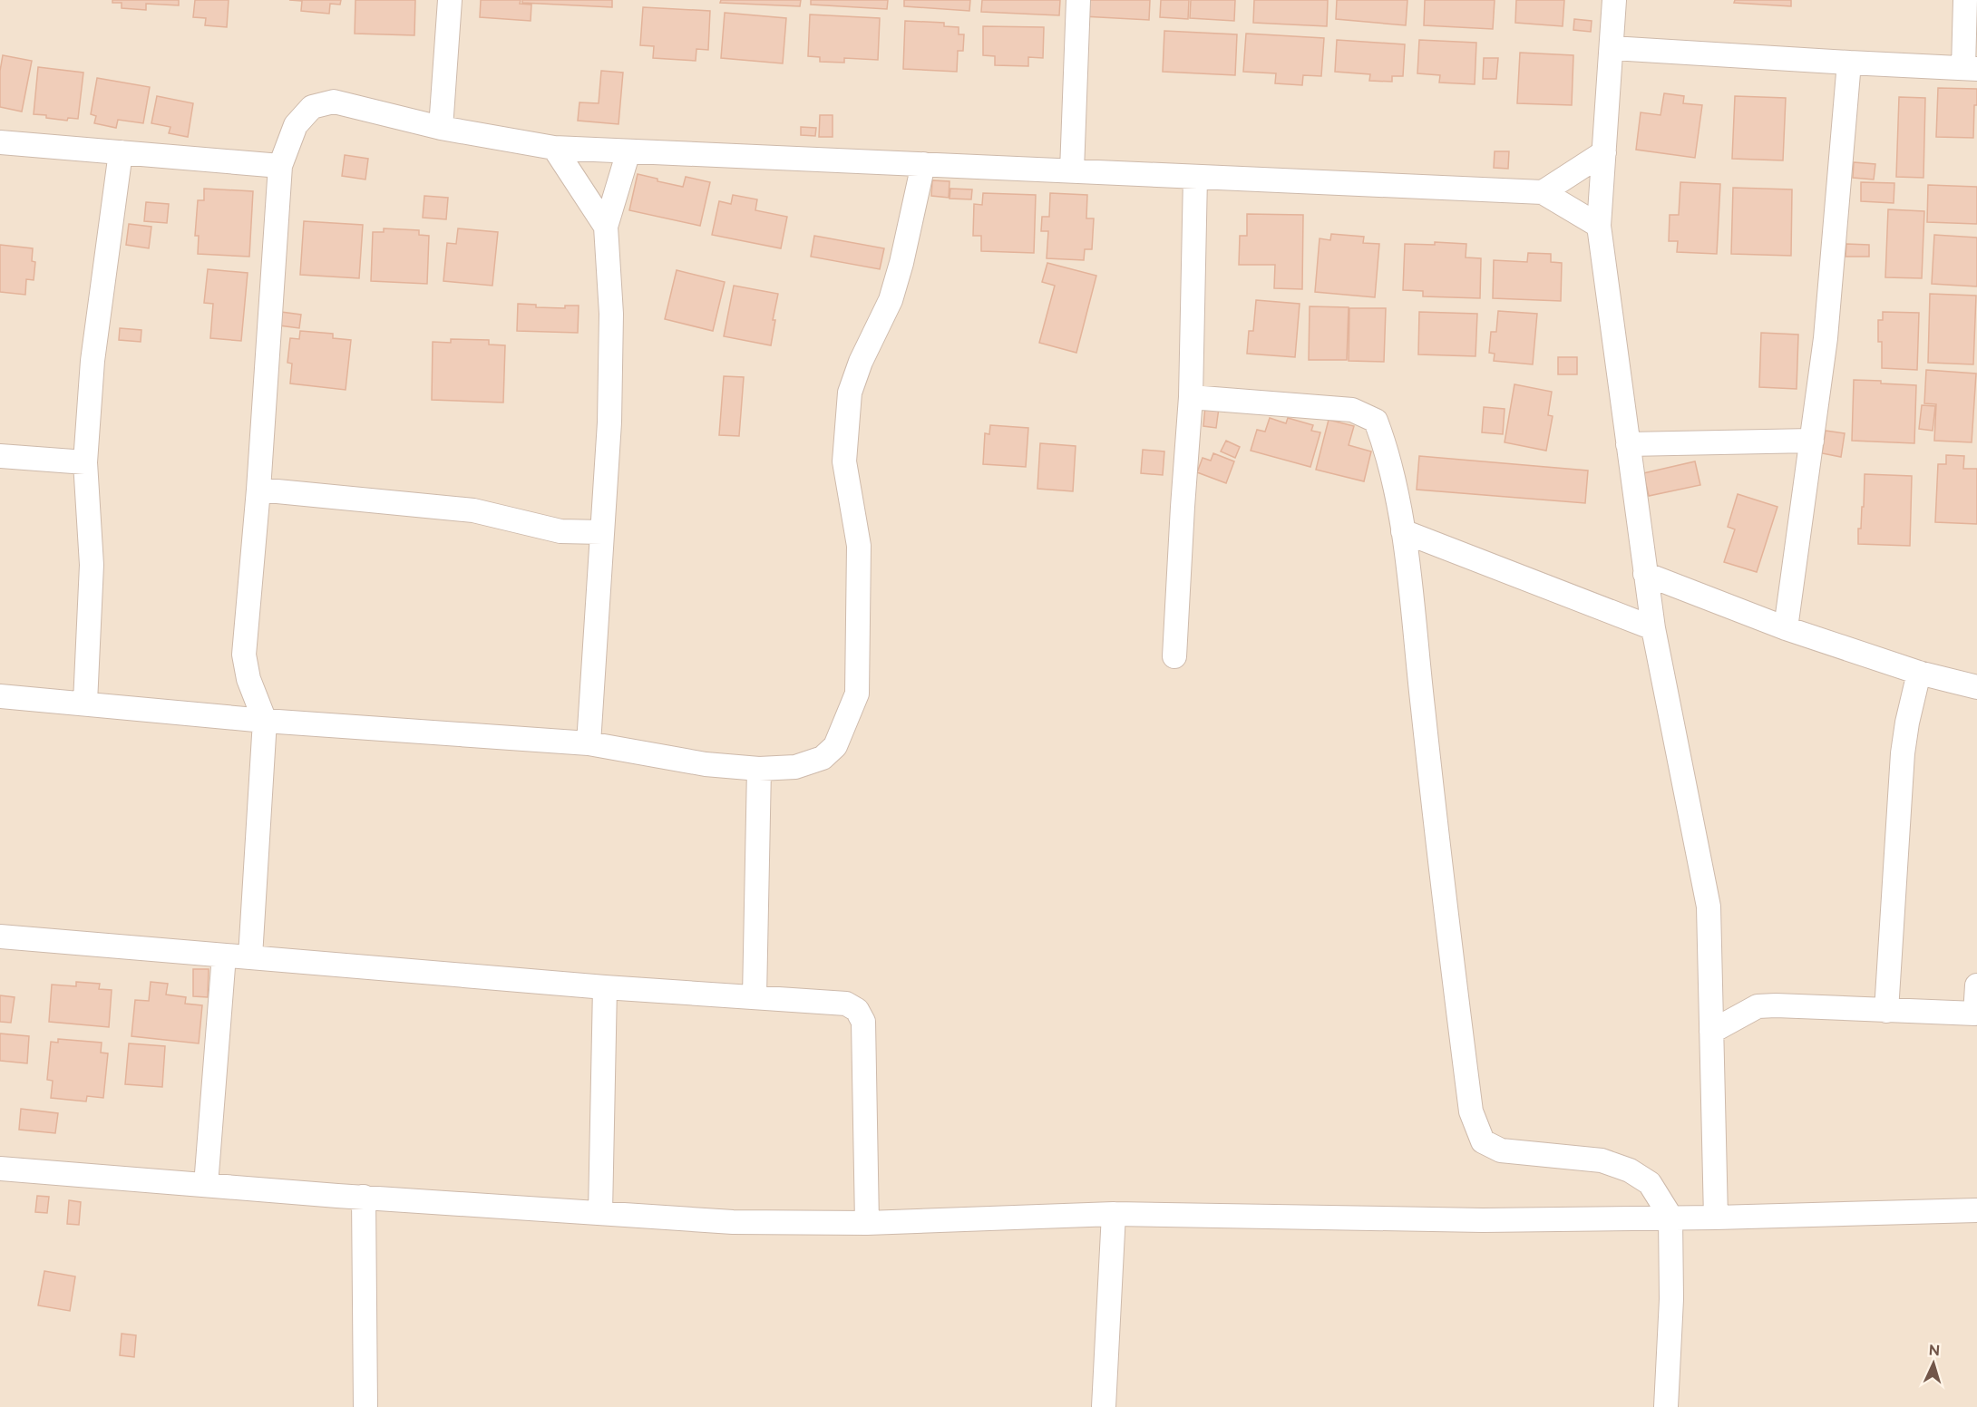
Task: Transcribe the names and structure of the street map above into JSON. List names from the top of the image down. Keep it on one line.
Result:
{"north":"top"}
